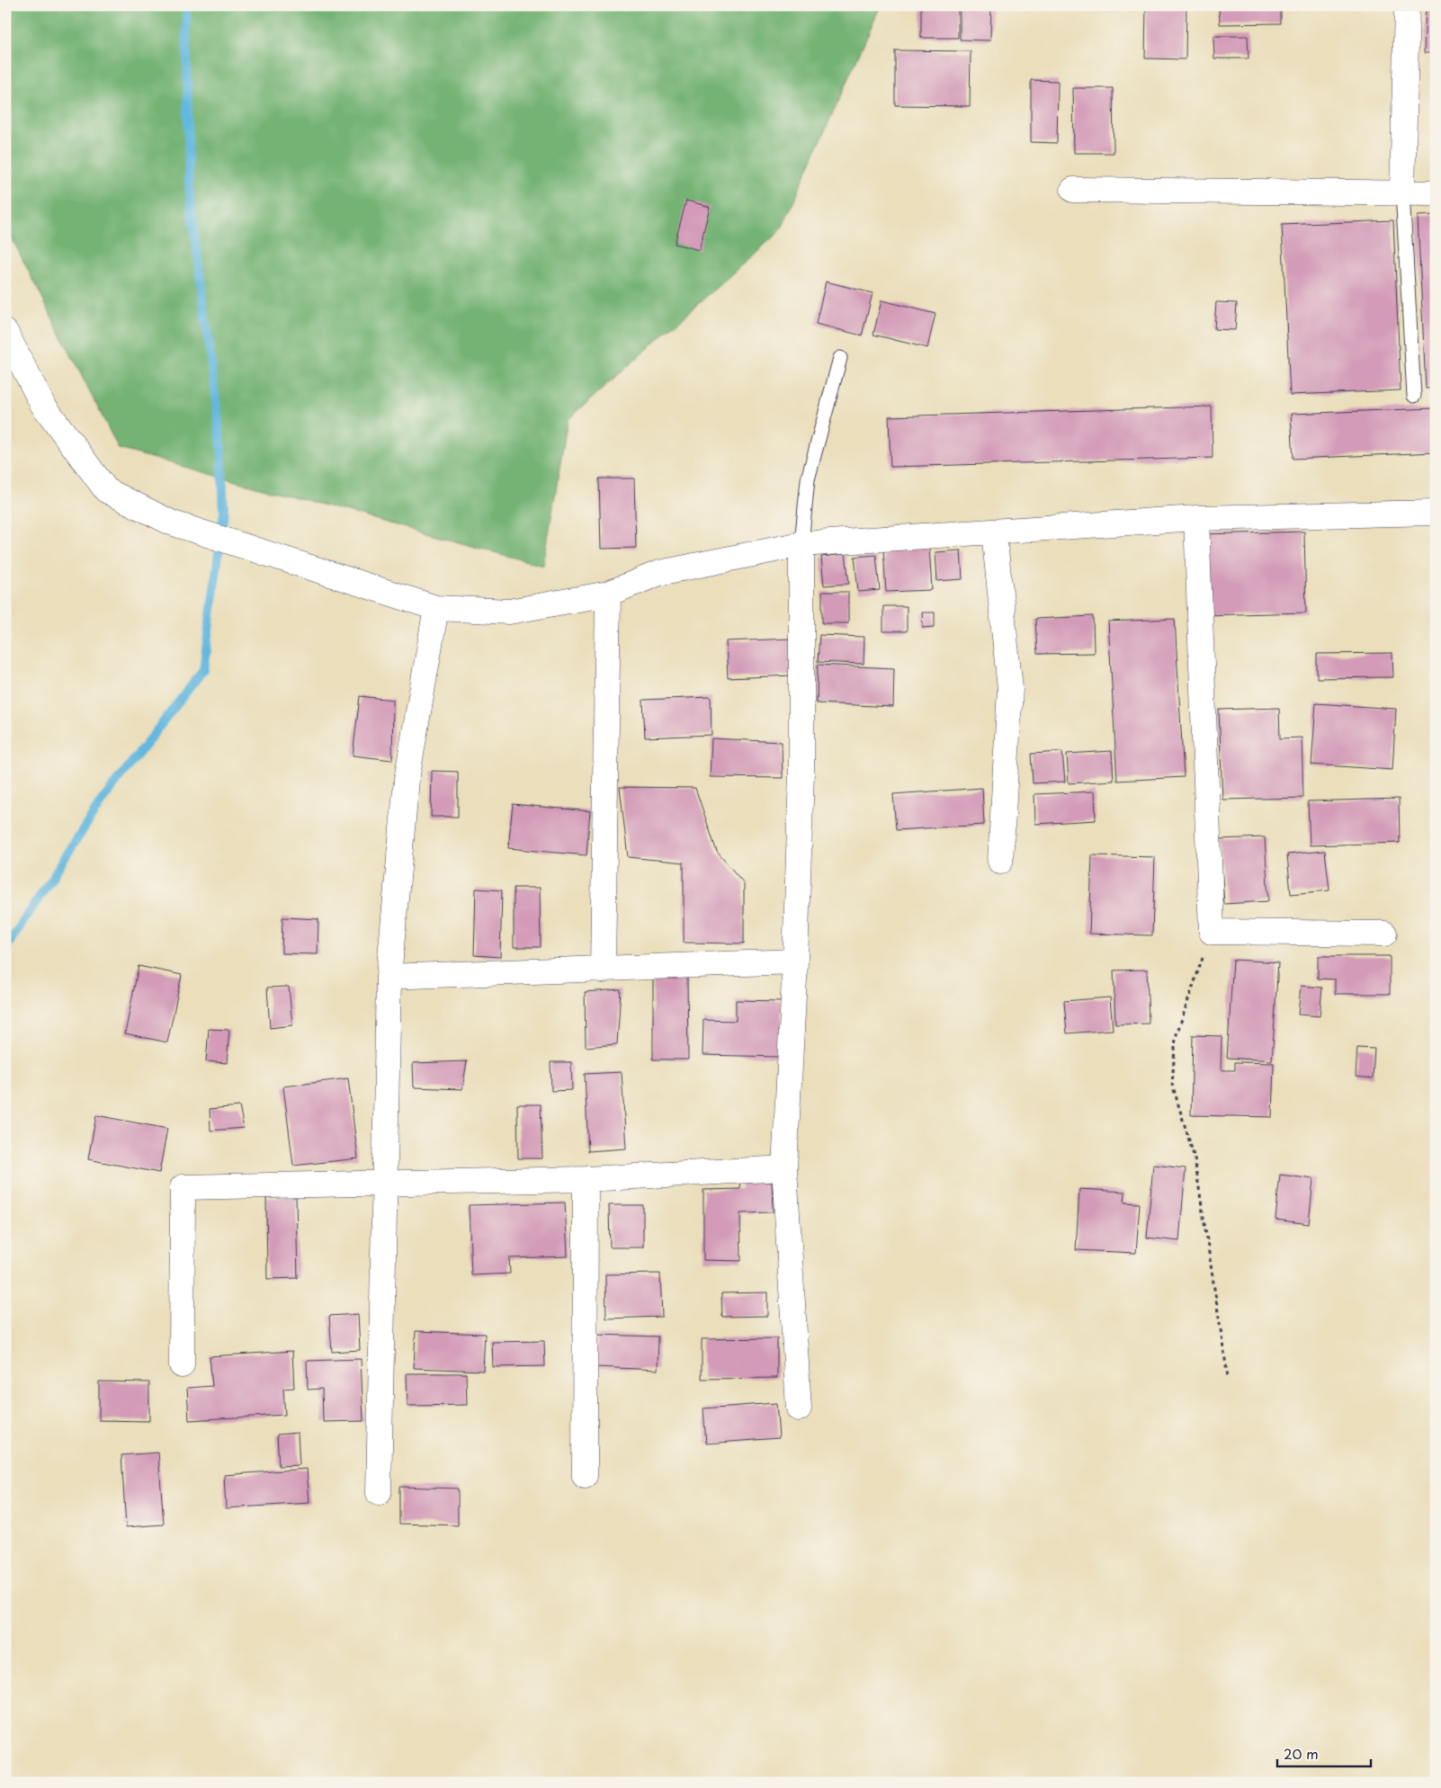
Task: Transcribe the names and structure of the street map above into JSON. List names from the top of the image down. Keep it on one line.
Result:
{"scale_bar":"20 m"}
